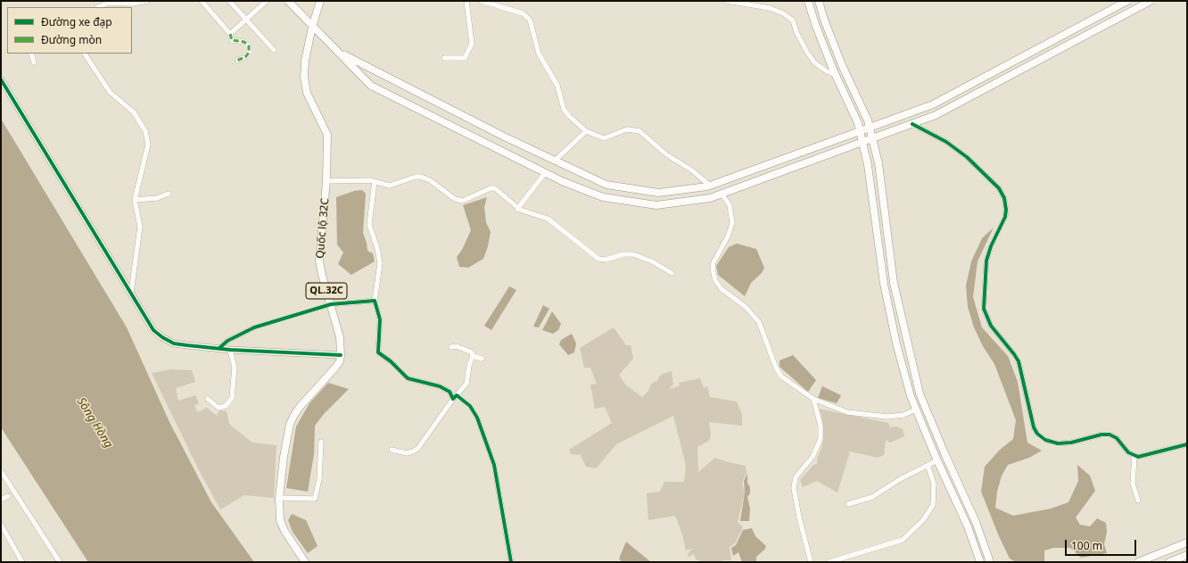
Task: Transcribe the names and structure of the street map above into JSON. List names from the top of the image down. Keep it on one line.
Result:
{"streets":{"main road":["Quốc lộ 32C","QL.32C"]},"water":["Sông Hồng"],"legend":["Đường xe đạp","Đường mòn"],"scale_bar":"100 m"}
